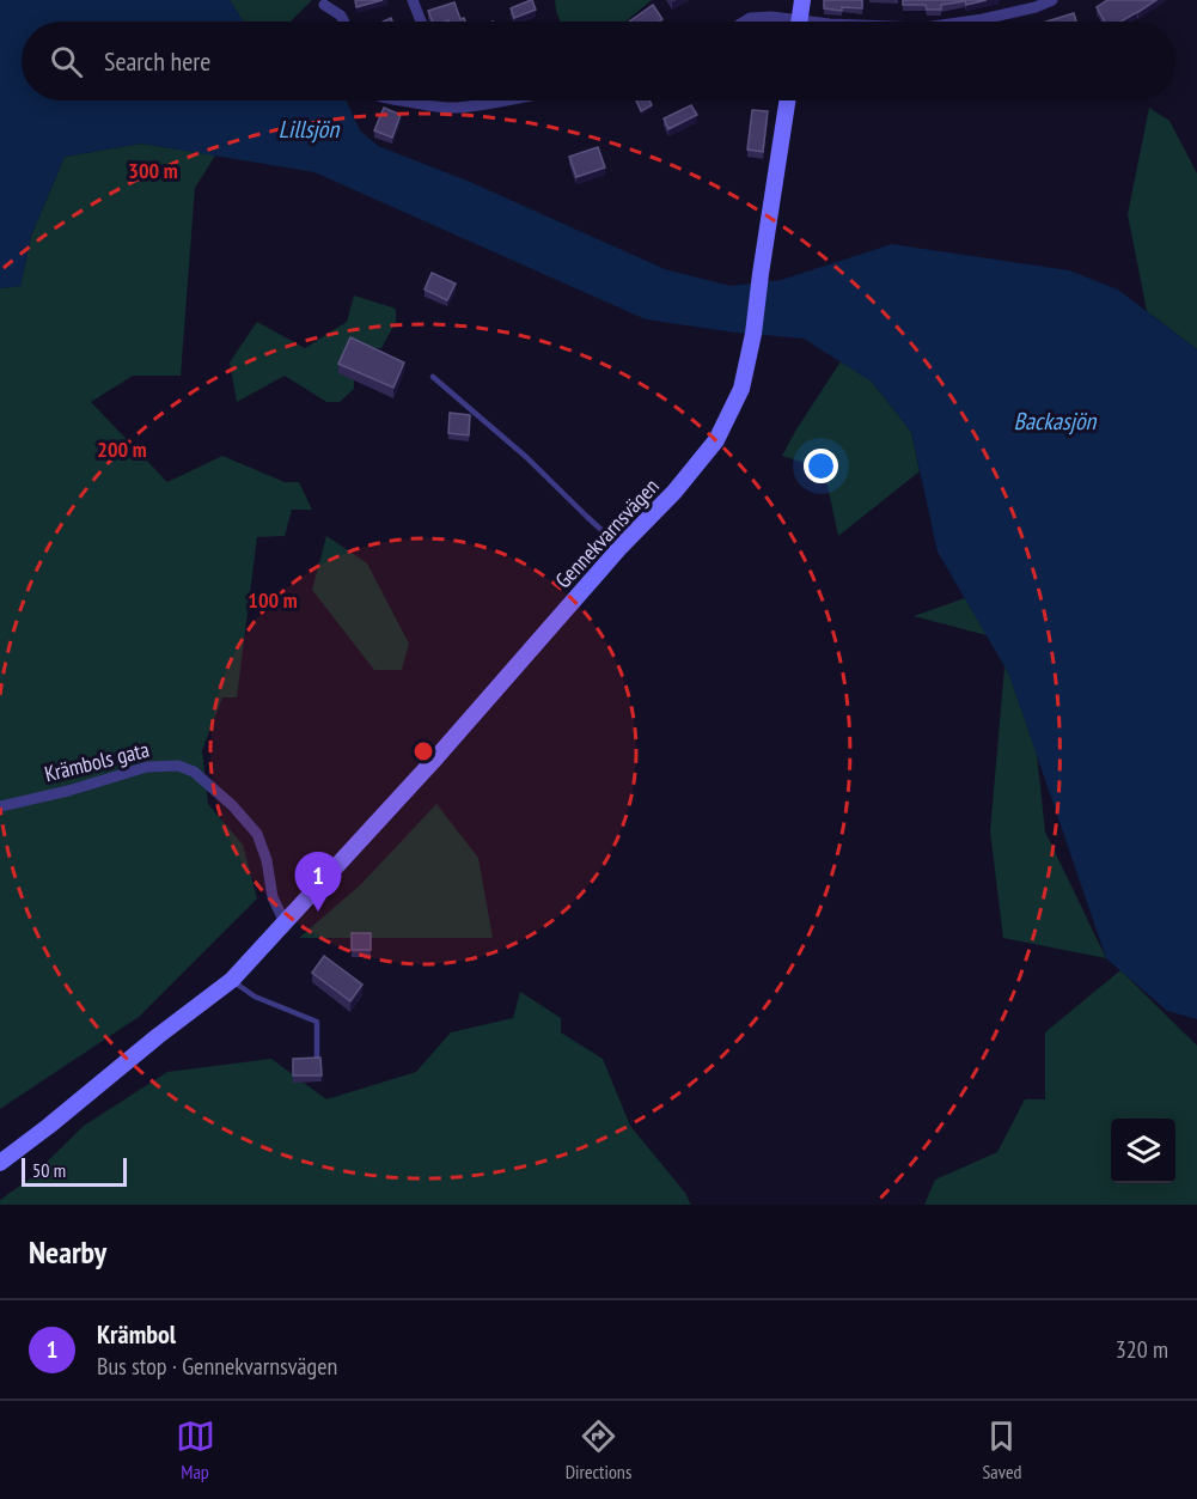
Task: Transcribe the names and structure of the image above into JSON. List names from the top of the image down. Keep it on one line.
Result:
{"streets":{"street":["Gennekvarnsvägen","Krämbols gata"]},"crossings":[["Gennekvarnsvägen","Krämbols gata"]],"water":["Lillsjön","Backasjön"],"scale_bar":"50 m","page":{"search":"Search here","pins":"1","scale":"50 m","heading":"Nearby","list":[{"mark":"1","name":"Krämbol","note":"Bus stop · Gennekvarnsvägen","value":"320 m"}],"nav":["Map","Directions","Saved"]},"rings":["300 m","200 m","100 m"]}
